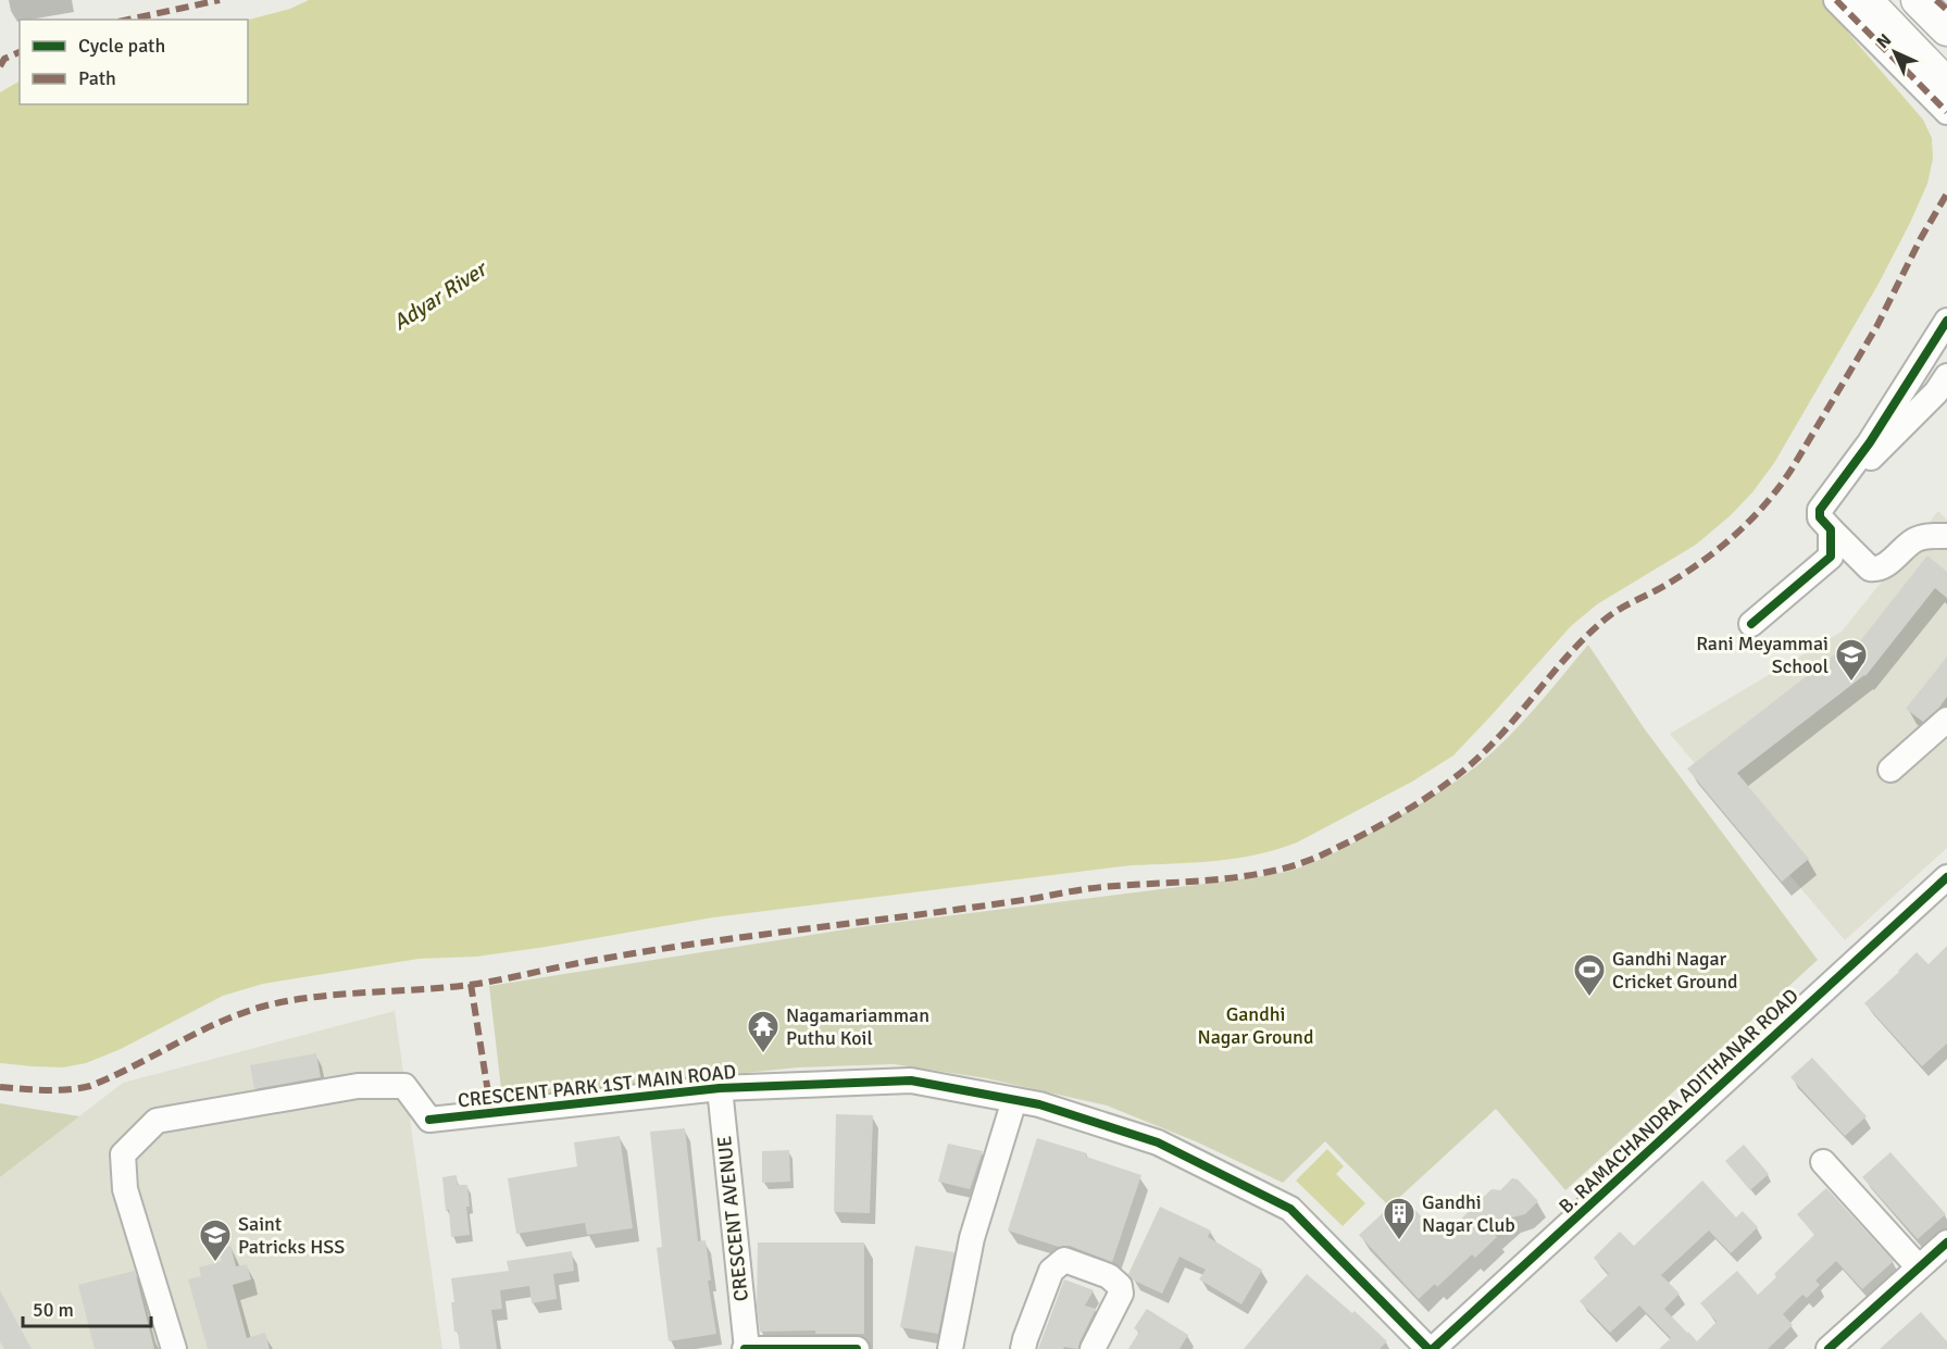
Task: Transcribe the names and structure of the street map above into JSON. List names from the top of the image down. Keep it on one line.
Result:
{"streets":{"street":["CRESCENT PARK 1ST MAIN ROAD","B. RAMACHANDRA ADITHANAR ROAD","CRESCENT AVENUE"]},"crossings":[["CRESCENT PARK 1ST MAIN ROAD","B. RAMACHANDRA ADITHANAR ROAD"],["CRESCENT PARK 1ST MAIN ROAD","CRESCENT AVENUE"]],"water":["Adyar River"],"parks":["Gandhi Nagar Ground"],"places":{"school or university":["Rani Meyammai School","Saint Patricks HSS"],"sports":["Gandhi Nagar Cricket Ground"],"temple":["Nagamariamman Puthu Koil"],"building":["Gandhi Nagar Club"]},"legend":["Cycle path","Path"],"scale_bar":"50 m","north":"top left"}
